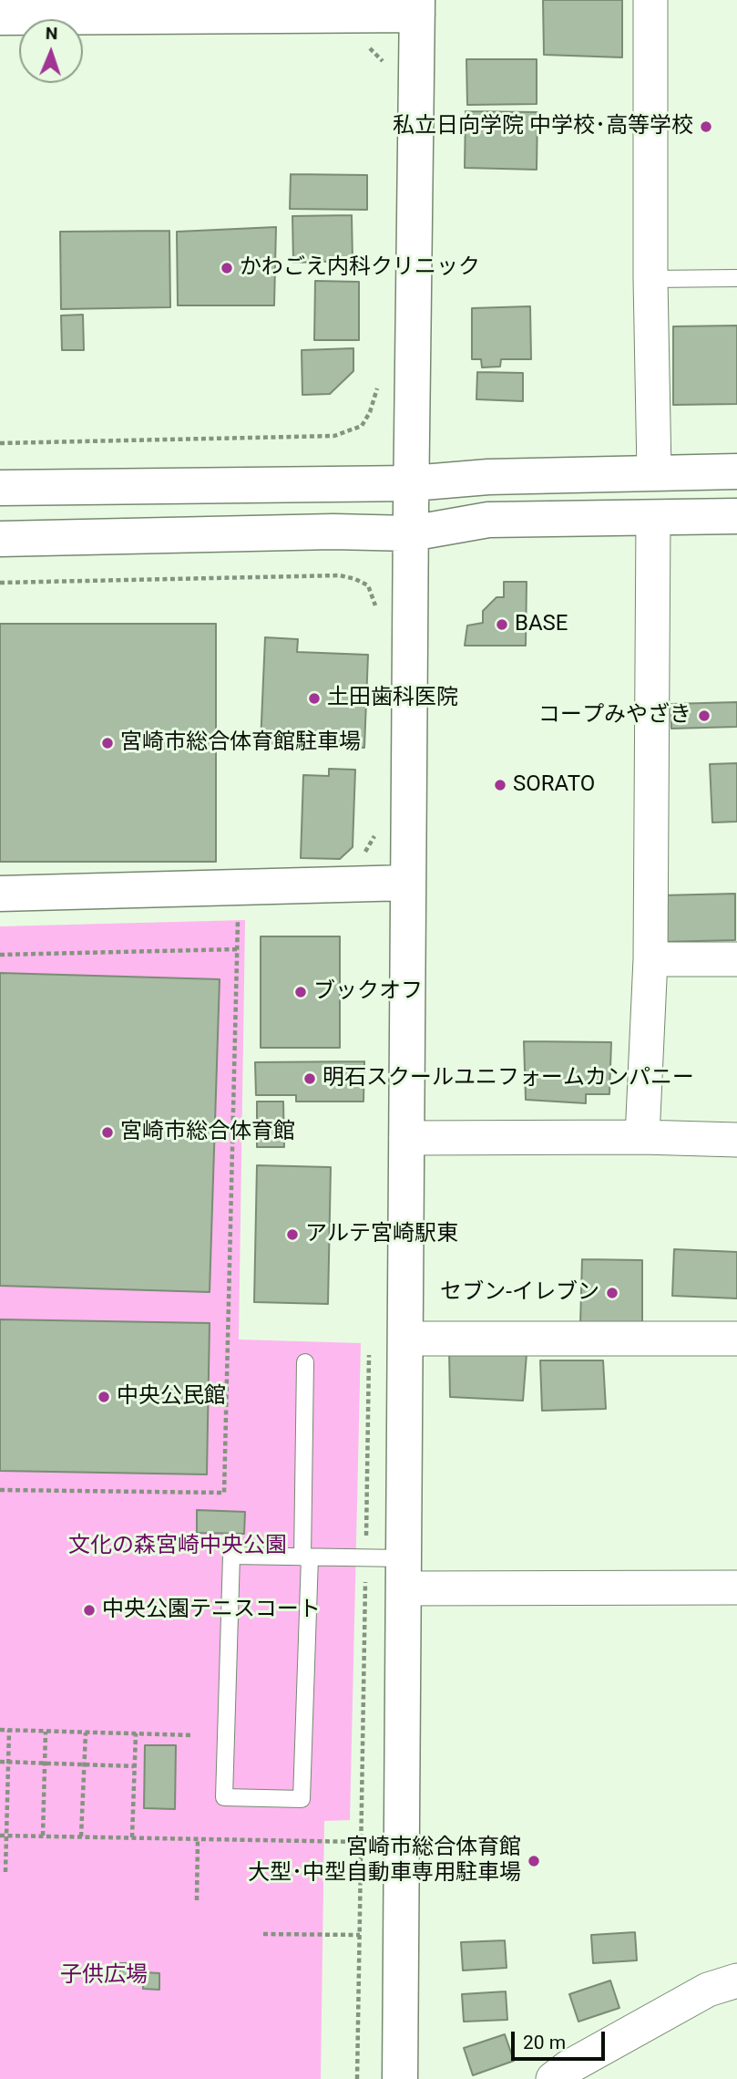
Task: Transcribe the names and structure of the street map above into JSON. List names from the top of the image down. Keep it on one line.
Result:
{"parks":["文化の森宮崎中央公園","子供広場"],"places":["私立日向学院 中学校･高等学校","かわごえ内科クリニック","BASE","土田歯科医院","コープみやざき","宮崎市総合体育館駐車場","SORATO","ブックオフ","明石スクールユニフォームカンパニー","宮崎市総合体育館","アルテ宮崎駅東","セブン-イレブン","中央公民館","中央公園テニスコート","宮崎市総合体育館 大型･中型自動車専用駐車場"],"scale_bar":"20 m","north":"top"}
